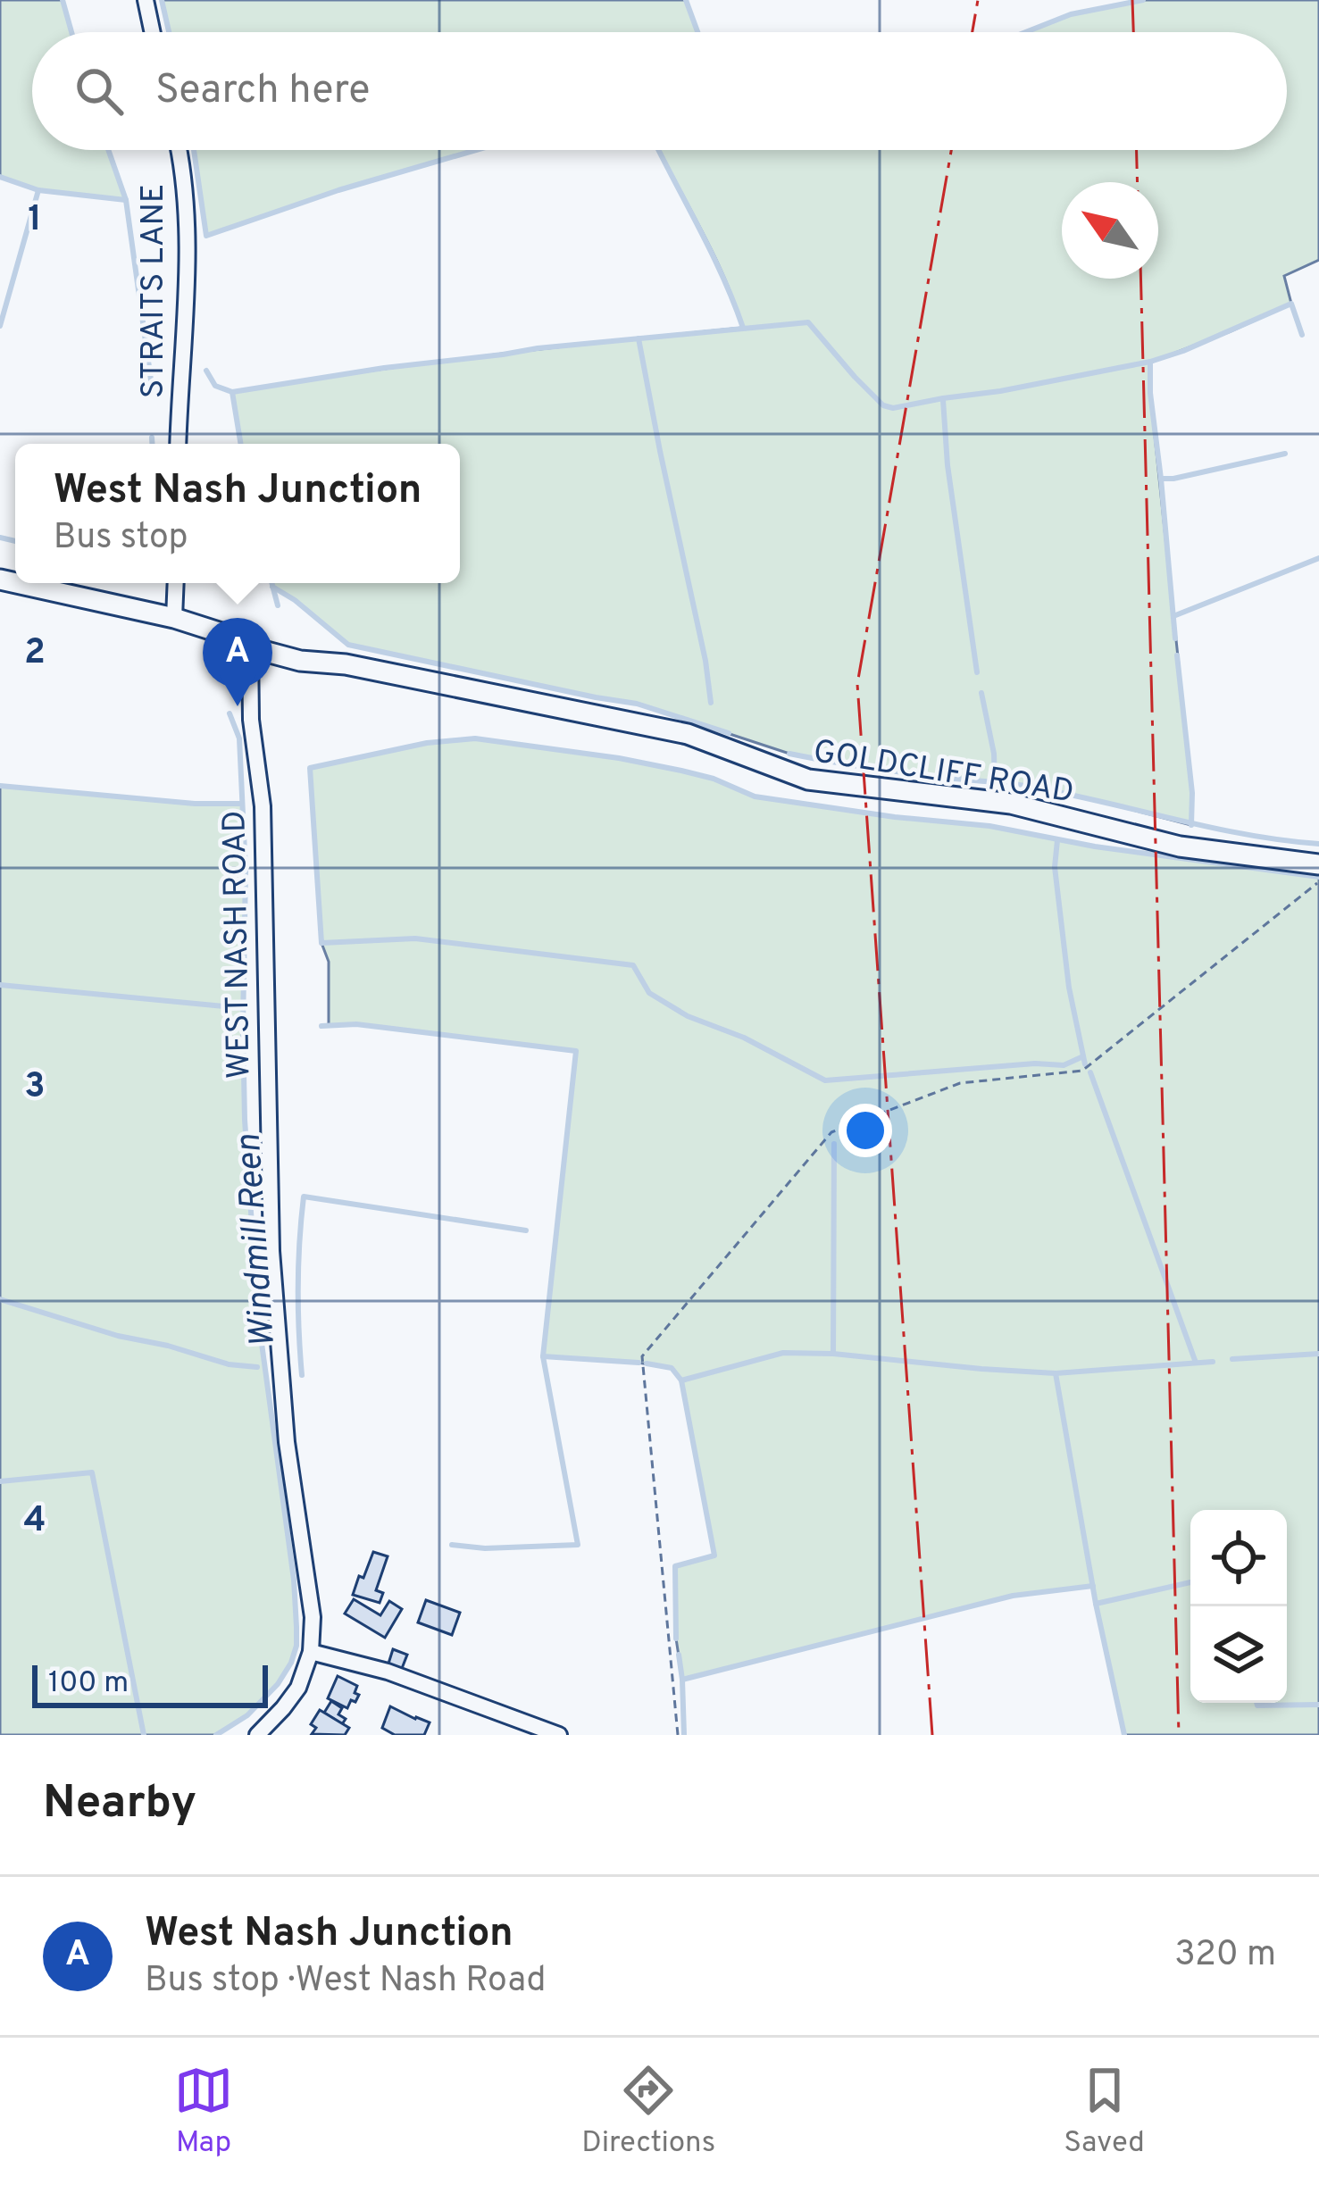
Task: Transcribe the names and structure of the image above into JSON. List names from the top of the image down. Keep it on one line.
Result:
{"streets":{"street":["STRAITS LANE","GOLDCLIFF ROAD","WEST NASH ROAD"]},"crossings":[["GOLDCLIFF ROAD","WEST NASH ROAD"]],"water":["Windmill Reen"],"scale_bar":"100 m","north":"top left","page":{"search":"Search here","popup":["West Nash Junction","Bus stop"],"pins":"A","scale":"100 m","heading":"Nearby","list":[{"mark":"A","name":"West Nash Junction","note":"Bus stop · West Nash Road","value":"320 m"}],"nav":["Map","Directions","Saved"]},"grid":{"rows":["1","2","3","4"]}}
